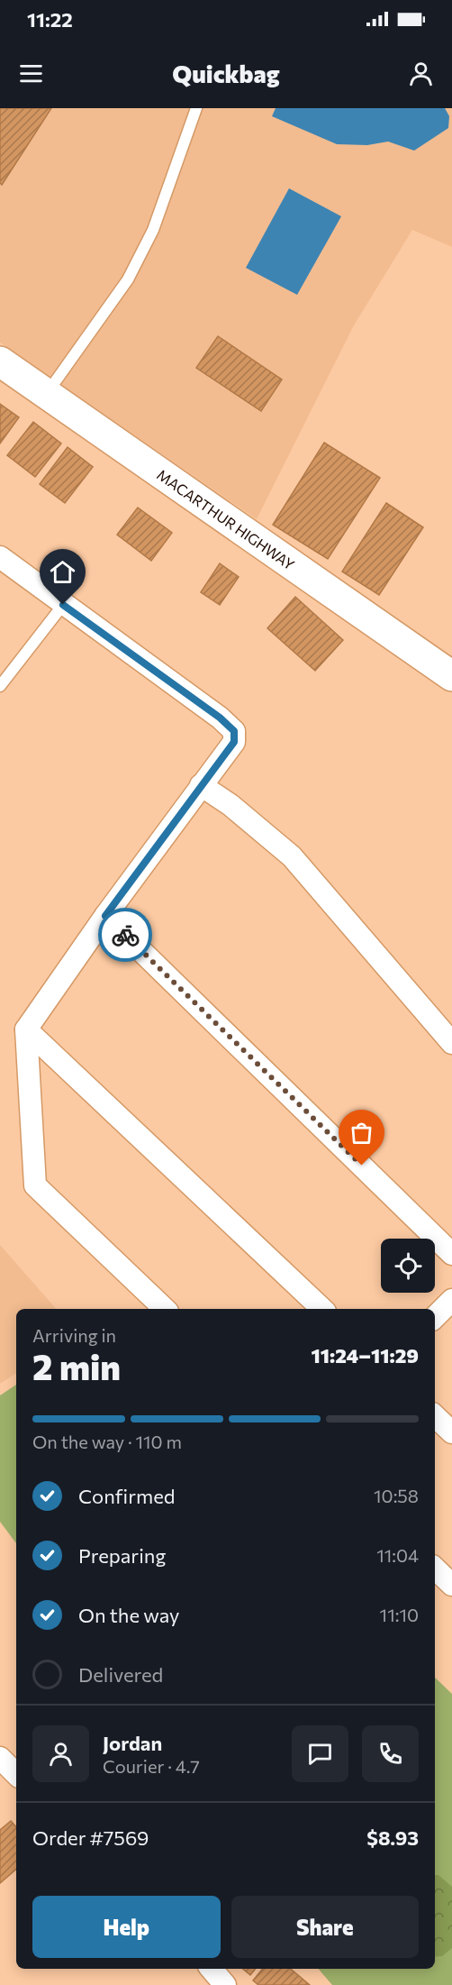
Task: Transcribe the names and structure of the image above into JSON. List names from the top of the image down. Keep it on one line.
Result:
{"streets":{"highway":["MACARTHUR HIGHWAY"]},"page":{"status":"11:22","header":"Quickbag","heading":["2 min","Arriving in","11:24–11:29"],"panel":["Jordan","Courier · 4.7","Order #7569","$8.93"],"bar":"On the way · 110 m","list":[["Confirmed","10:58"],["Preparing","11:04"],["On the way","11:10"],"Delivered"],"buttons":["Help","Share"]}}
